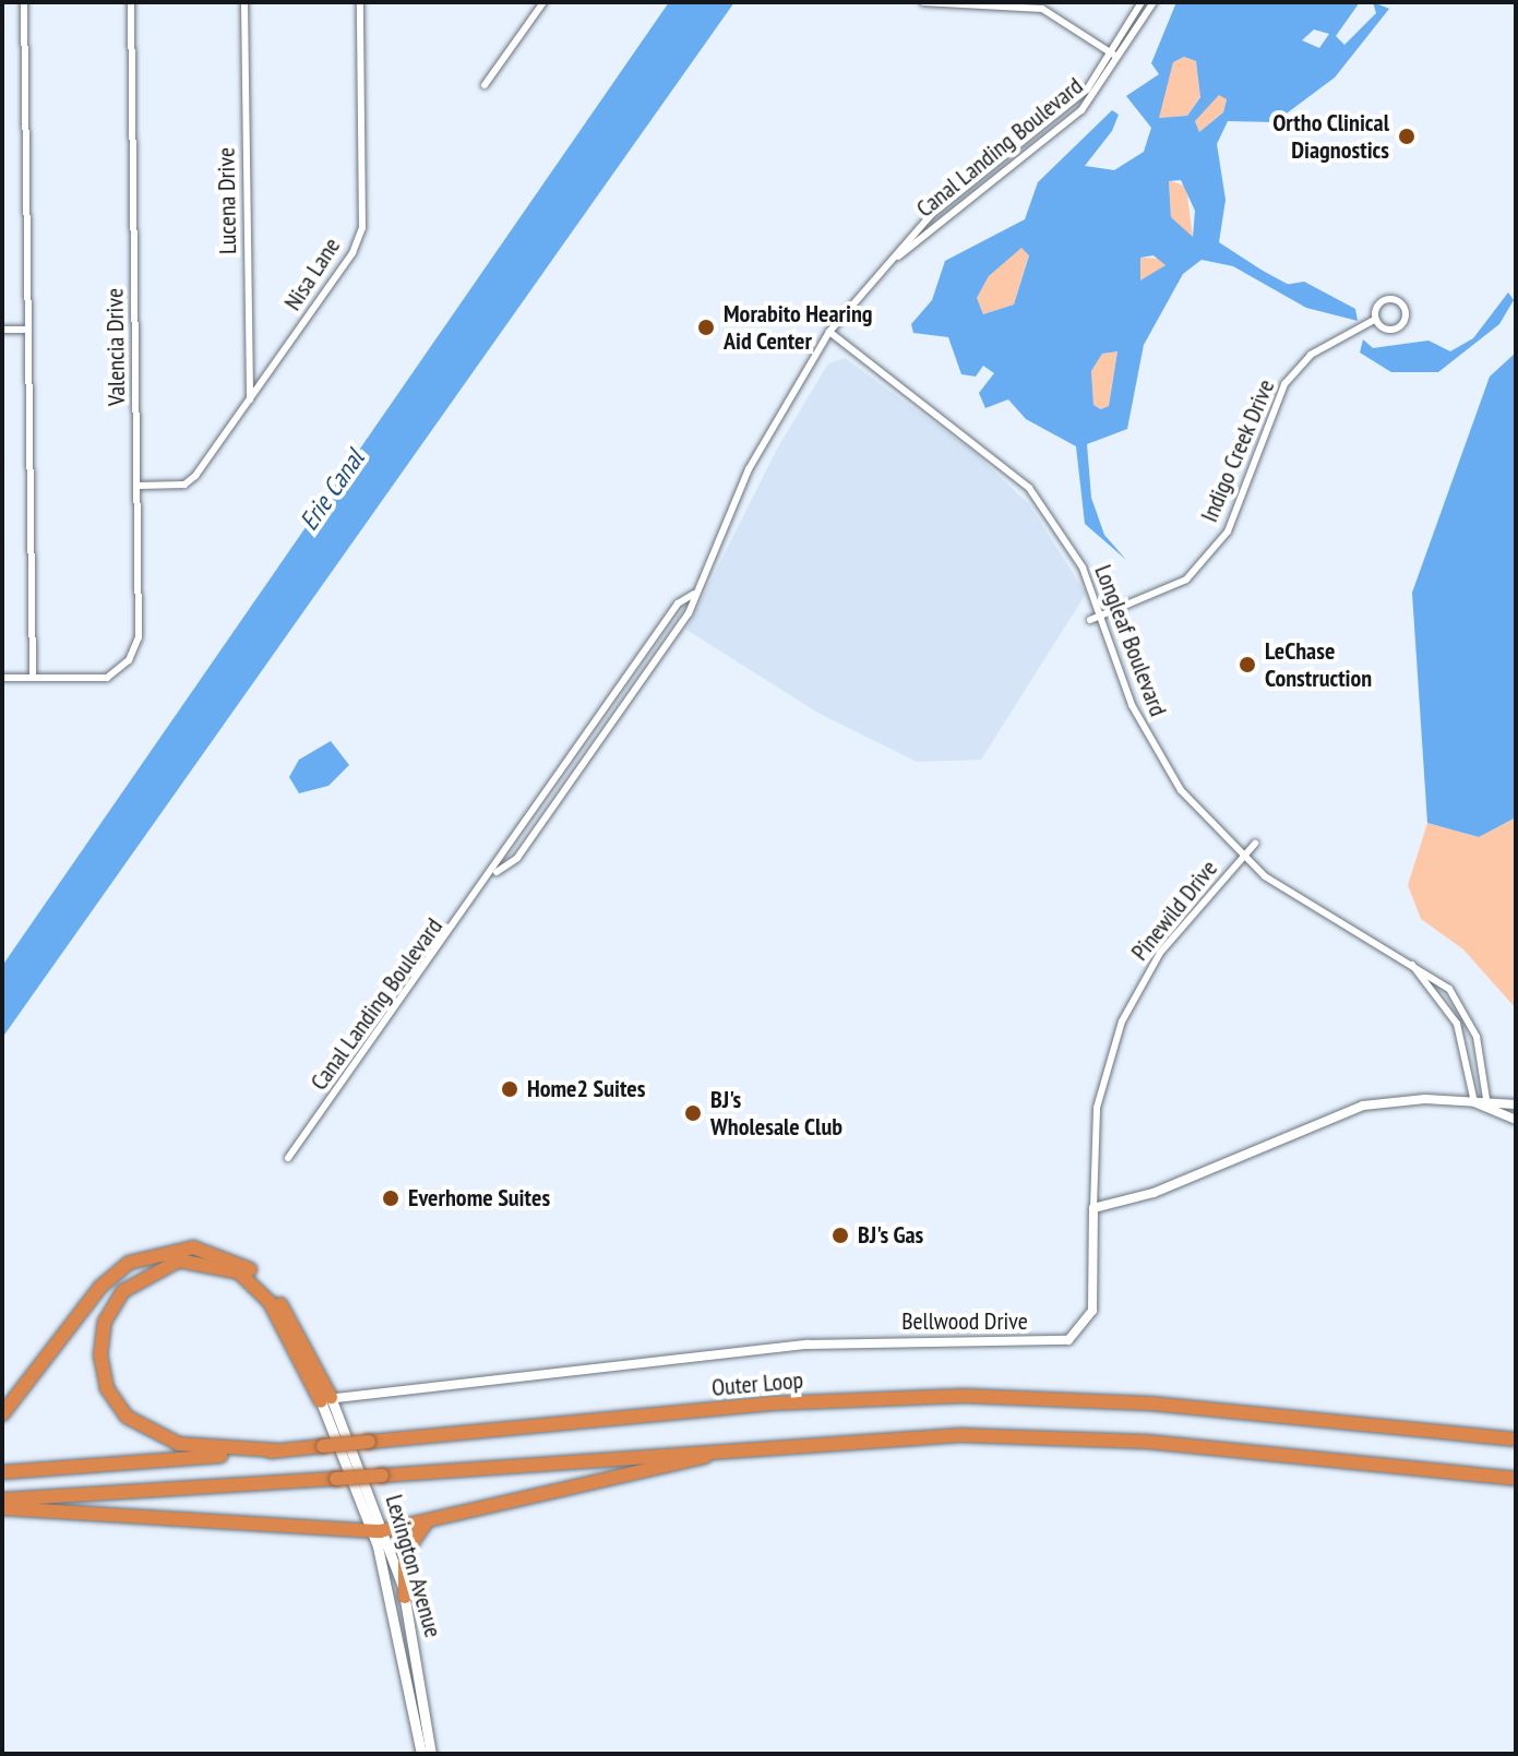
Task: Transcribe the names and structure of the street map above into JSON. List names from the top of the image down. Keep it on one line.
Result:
{"streets":{"highway":["Outer Loop"],"main road":["Lexington Avenue"],"street":["Canal Landing Boulevard","Lucena Drive","Nisa Lane","Valencia Drive","Indigo Creek Drive","Longleaf Boulevard","Pinewild Drive","Bellwood Drive"]},"crossings":[["Canal Landing Boulevard","Longleaf Boulevard"],["Lucena Drive","Nisa Lane"],["Nisa Lane","Valencia Drive"],["Indigo Creek Drive","Longleaf Boulevard"],["Longleaf Boulevard","Pinewild Drive"],["Pinewild Drive","Bellwood Drive"],["Bellwood Drive","Lexington Avenue"]],"water":["Erie Canal"],"places":["Ortho Clinical Diagnostics","Morabito Hearing Aid Center","LeChase Construction","Home2 Suites","BJ's Wholesale Club","Everhome Suites","BJ's Gas"]}
